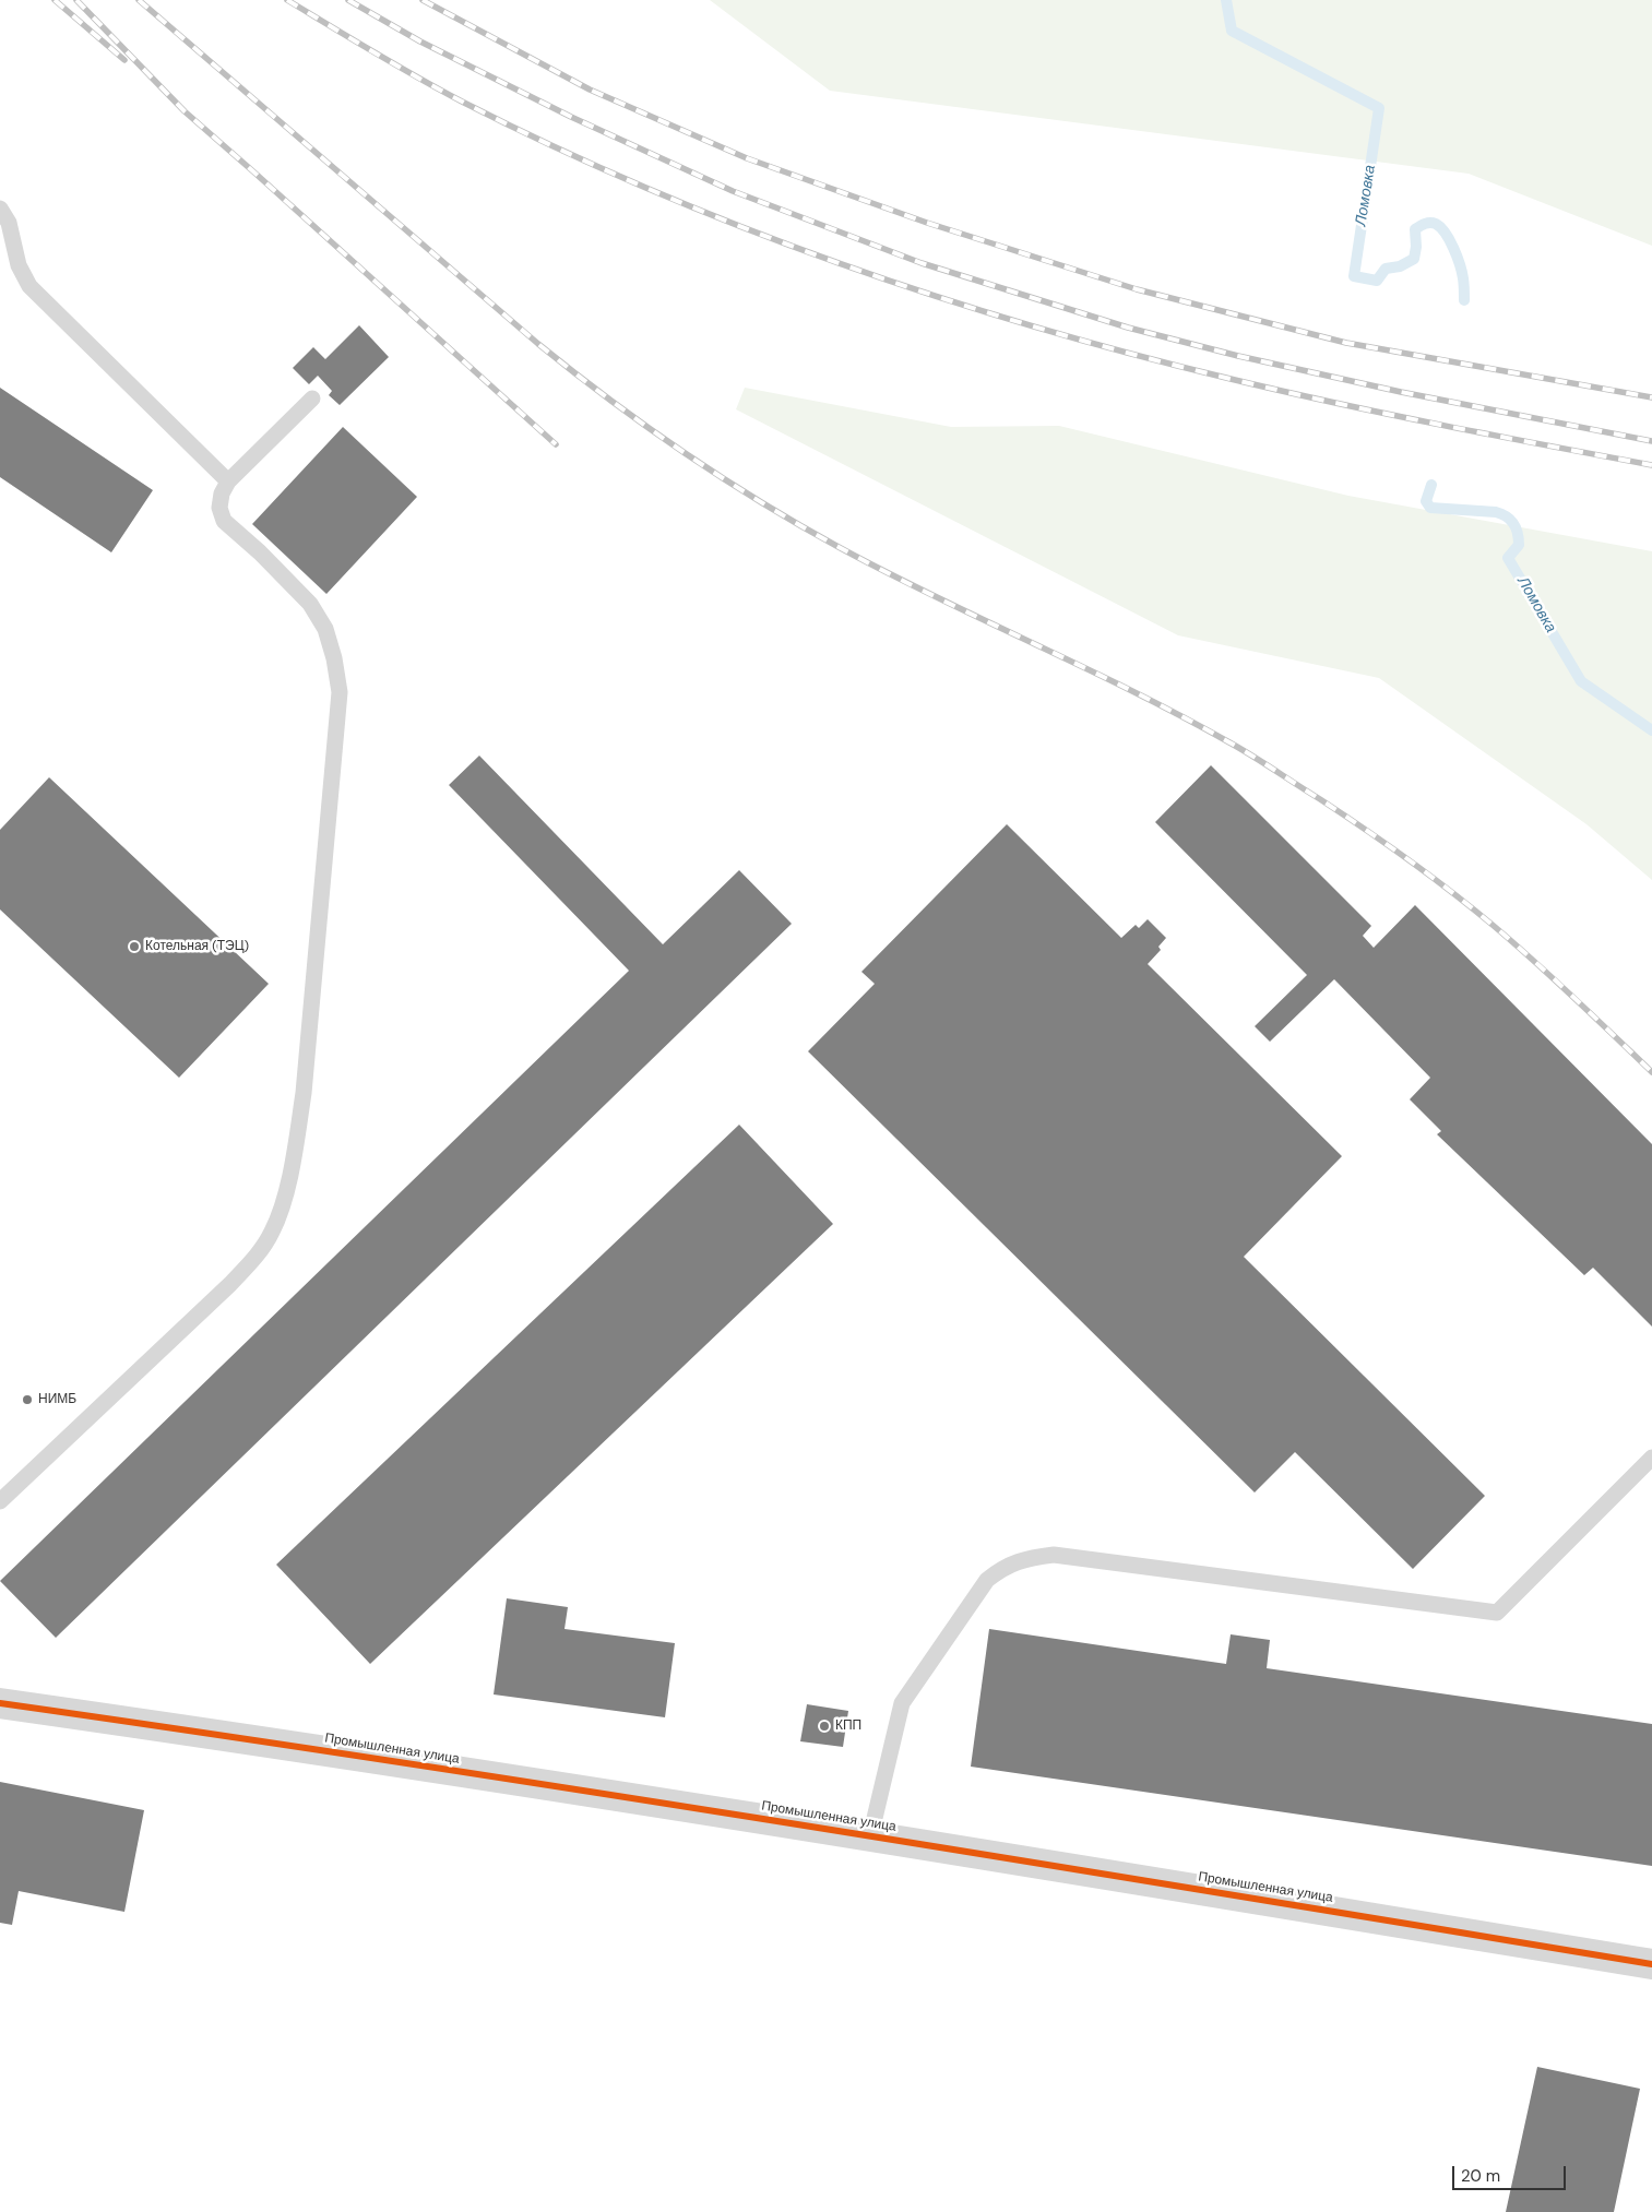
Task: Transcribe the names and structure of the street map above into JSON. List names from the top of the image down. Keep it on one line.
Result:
{"streets":{"street":["Промышленная улица"]},"water":["Ломовка"],"places":["Котельная (ТЭЦ)","НИМБ","КПП"],"scale_bar":"20 m"}
